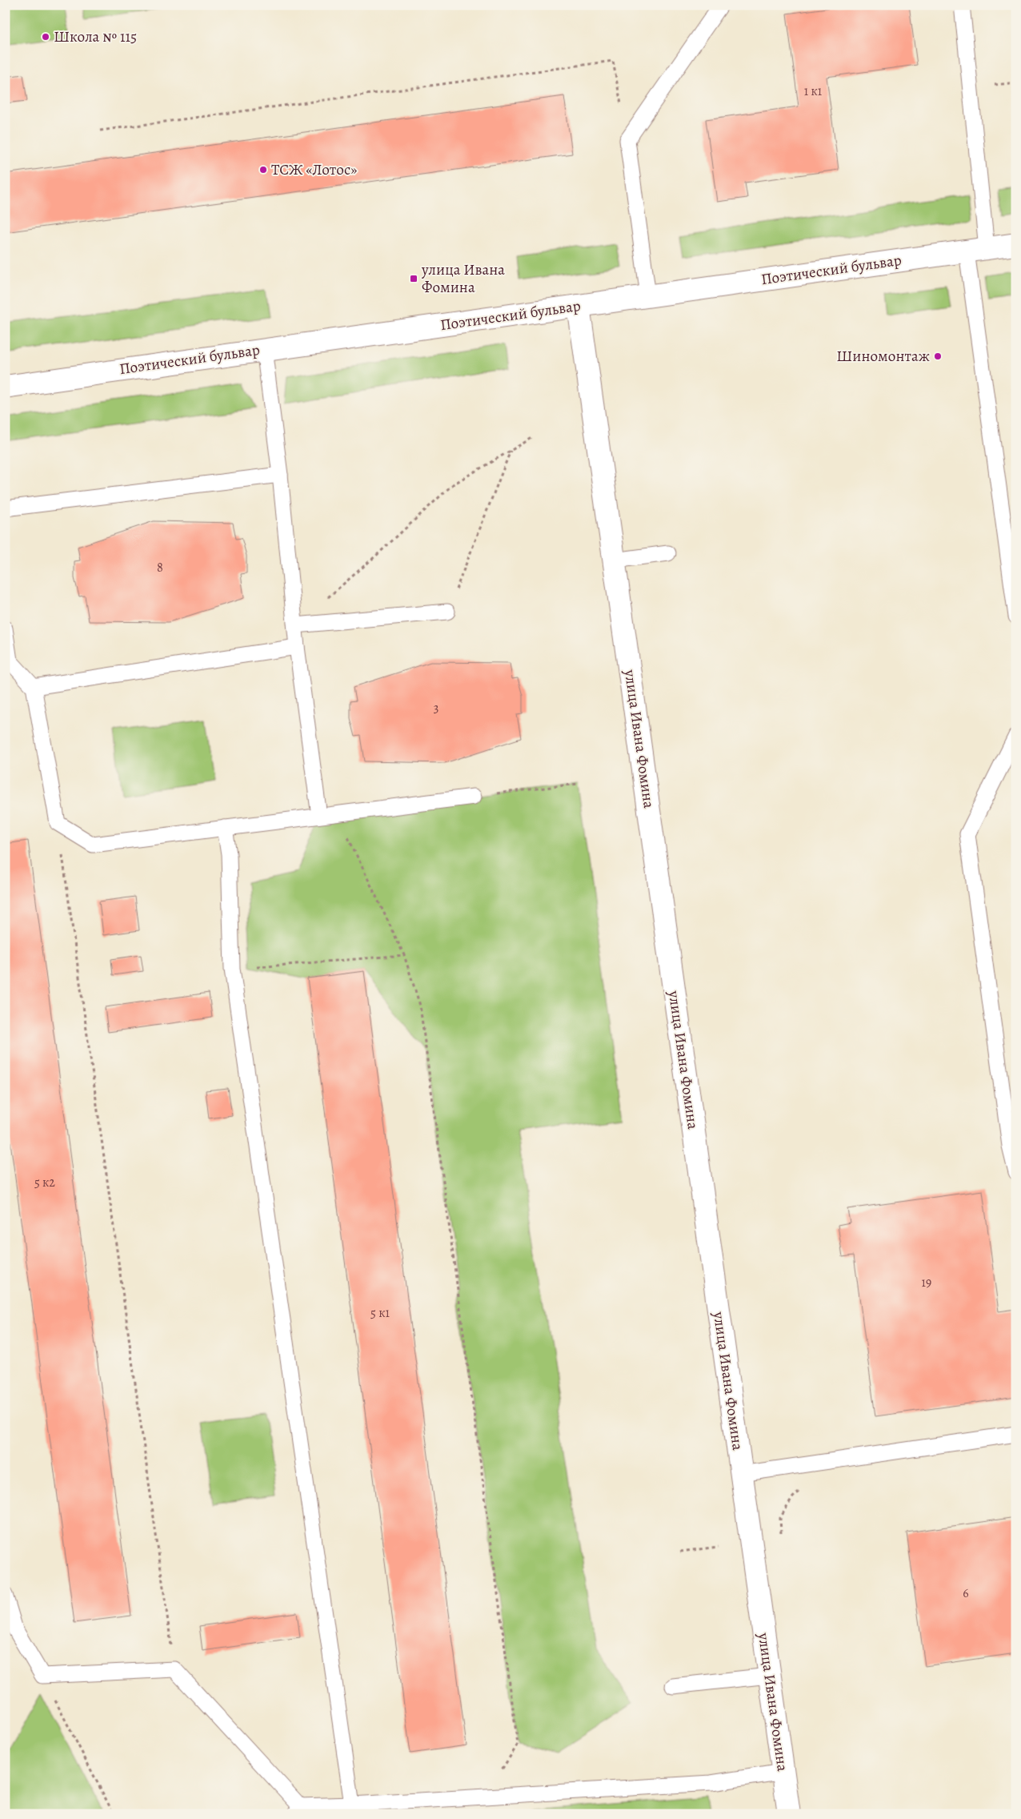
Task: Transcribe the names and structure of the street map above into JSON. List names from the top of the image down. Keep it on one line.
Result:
{"streets":{"street":["Поэтический бульвар","улица Ивана Фомина"]},"crossings":[["Поэтический бульвар","улица Ивана Фомина"]],"places":{"other":["Школа № 115","ТСЖ «Лотос»","Шиномонтаж"],"transit":["улица Ивана Фомина"]},"house_numbers":["1 к1","8","3","5 к2","19","5 к1","6"]}
